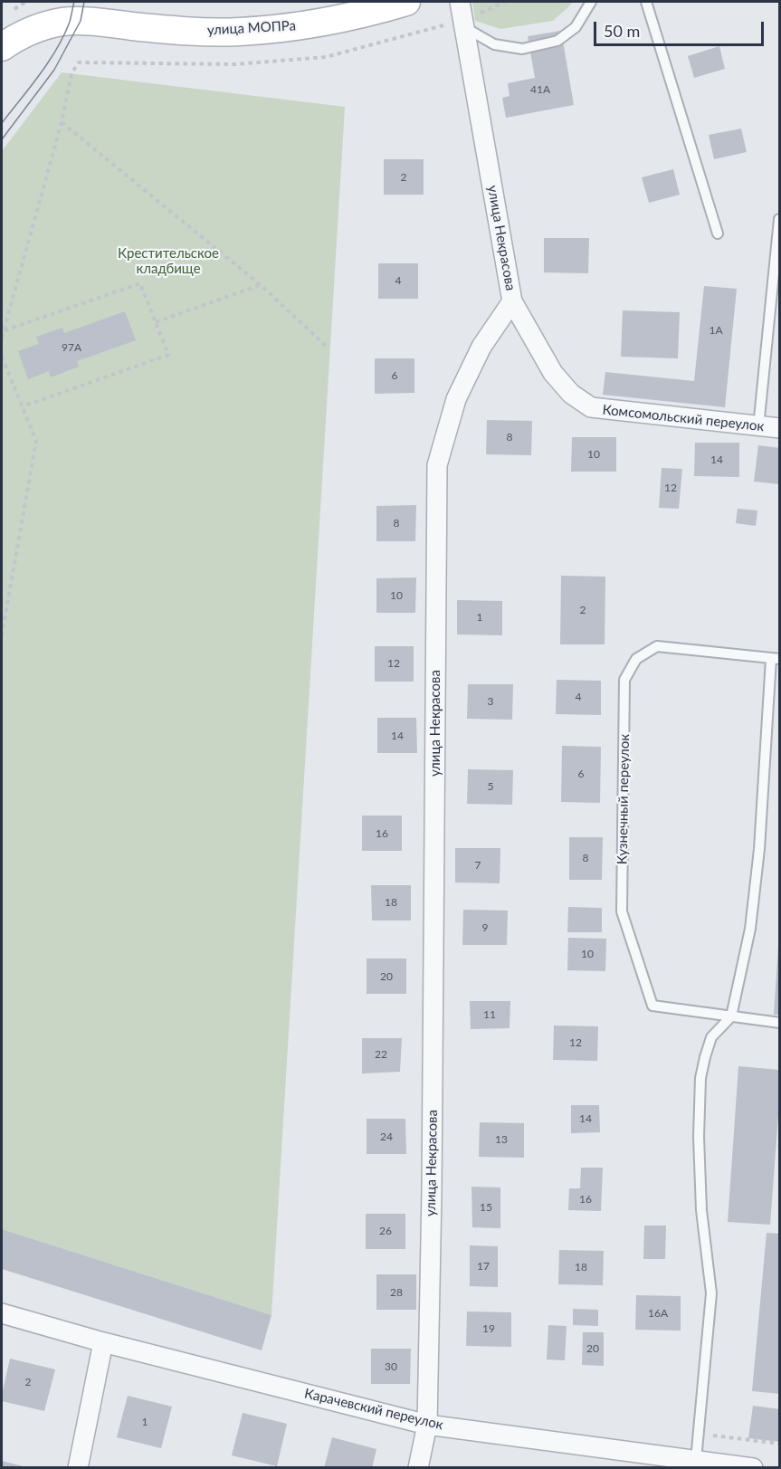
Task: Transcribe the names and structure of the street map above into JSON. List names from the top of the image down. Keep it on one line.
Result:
{"streets":{"street":["улица МОПРа","улица Некрасова","Комсомольский переулок","Карачевский переулок"],"lane":["Кузнечный переулок"]},"crossings":[["улица Некрасова","Комсомольский переулок"],["улица Некрасова","Карачевский переулок"]],"parks":["Крестительское кладбище"],"house_numbers":["41А","2","4","1А","97А","6","8","10","14","12","8","10","2","1","12","4","3","14","6","5","16","8","7","18","9","10","20","11","12","22","14","24","13","16","15","26","17","18","28","16А","19","20","30","2","1"],"scale_bar":"50 m"}
